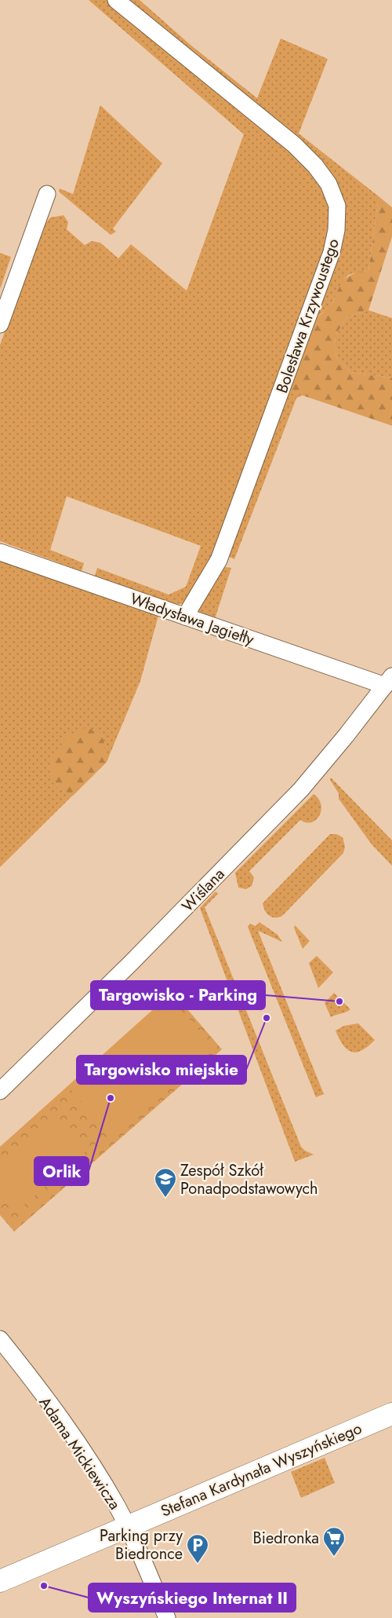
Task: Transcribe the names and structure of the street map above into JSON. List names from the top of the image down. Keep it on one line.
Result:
{"streets":{"street":["Bolesława Krzywoustego","Władysława Jagiełły","Wiślana","Adama Mickiewicza","Stefana Kardynała Wyszyńskiego"]},"crossings":[["Bolesława Krzywoustego","Władysława Jagiełły"],["Władysława Jagiełły","Wiślana"],["Adama Mickiewicza","Stefana Kardynała Wyszyńskiego"]],"places":{"other":["Targowisko - Parking","Targowisko miejskie","Orlik","Wyszyńskiego Internat II"],"school or university":["Zespół Szkół Ponadpodstawowych"],"supermarket":["Biedronka"],"parking":["Parking przy Biedronce"]}}
